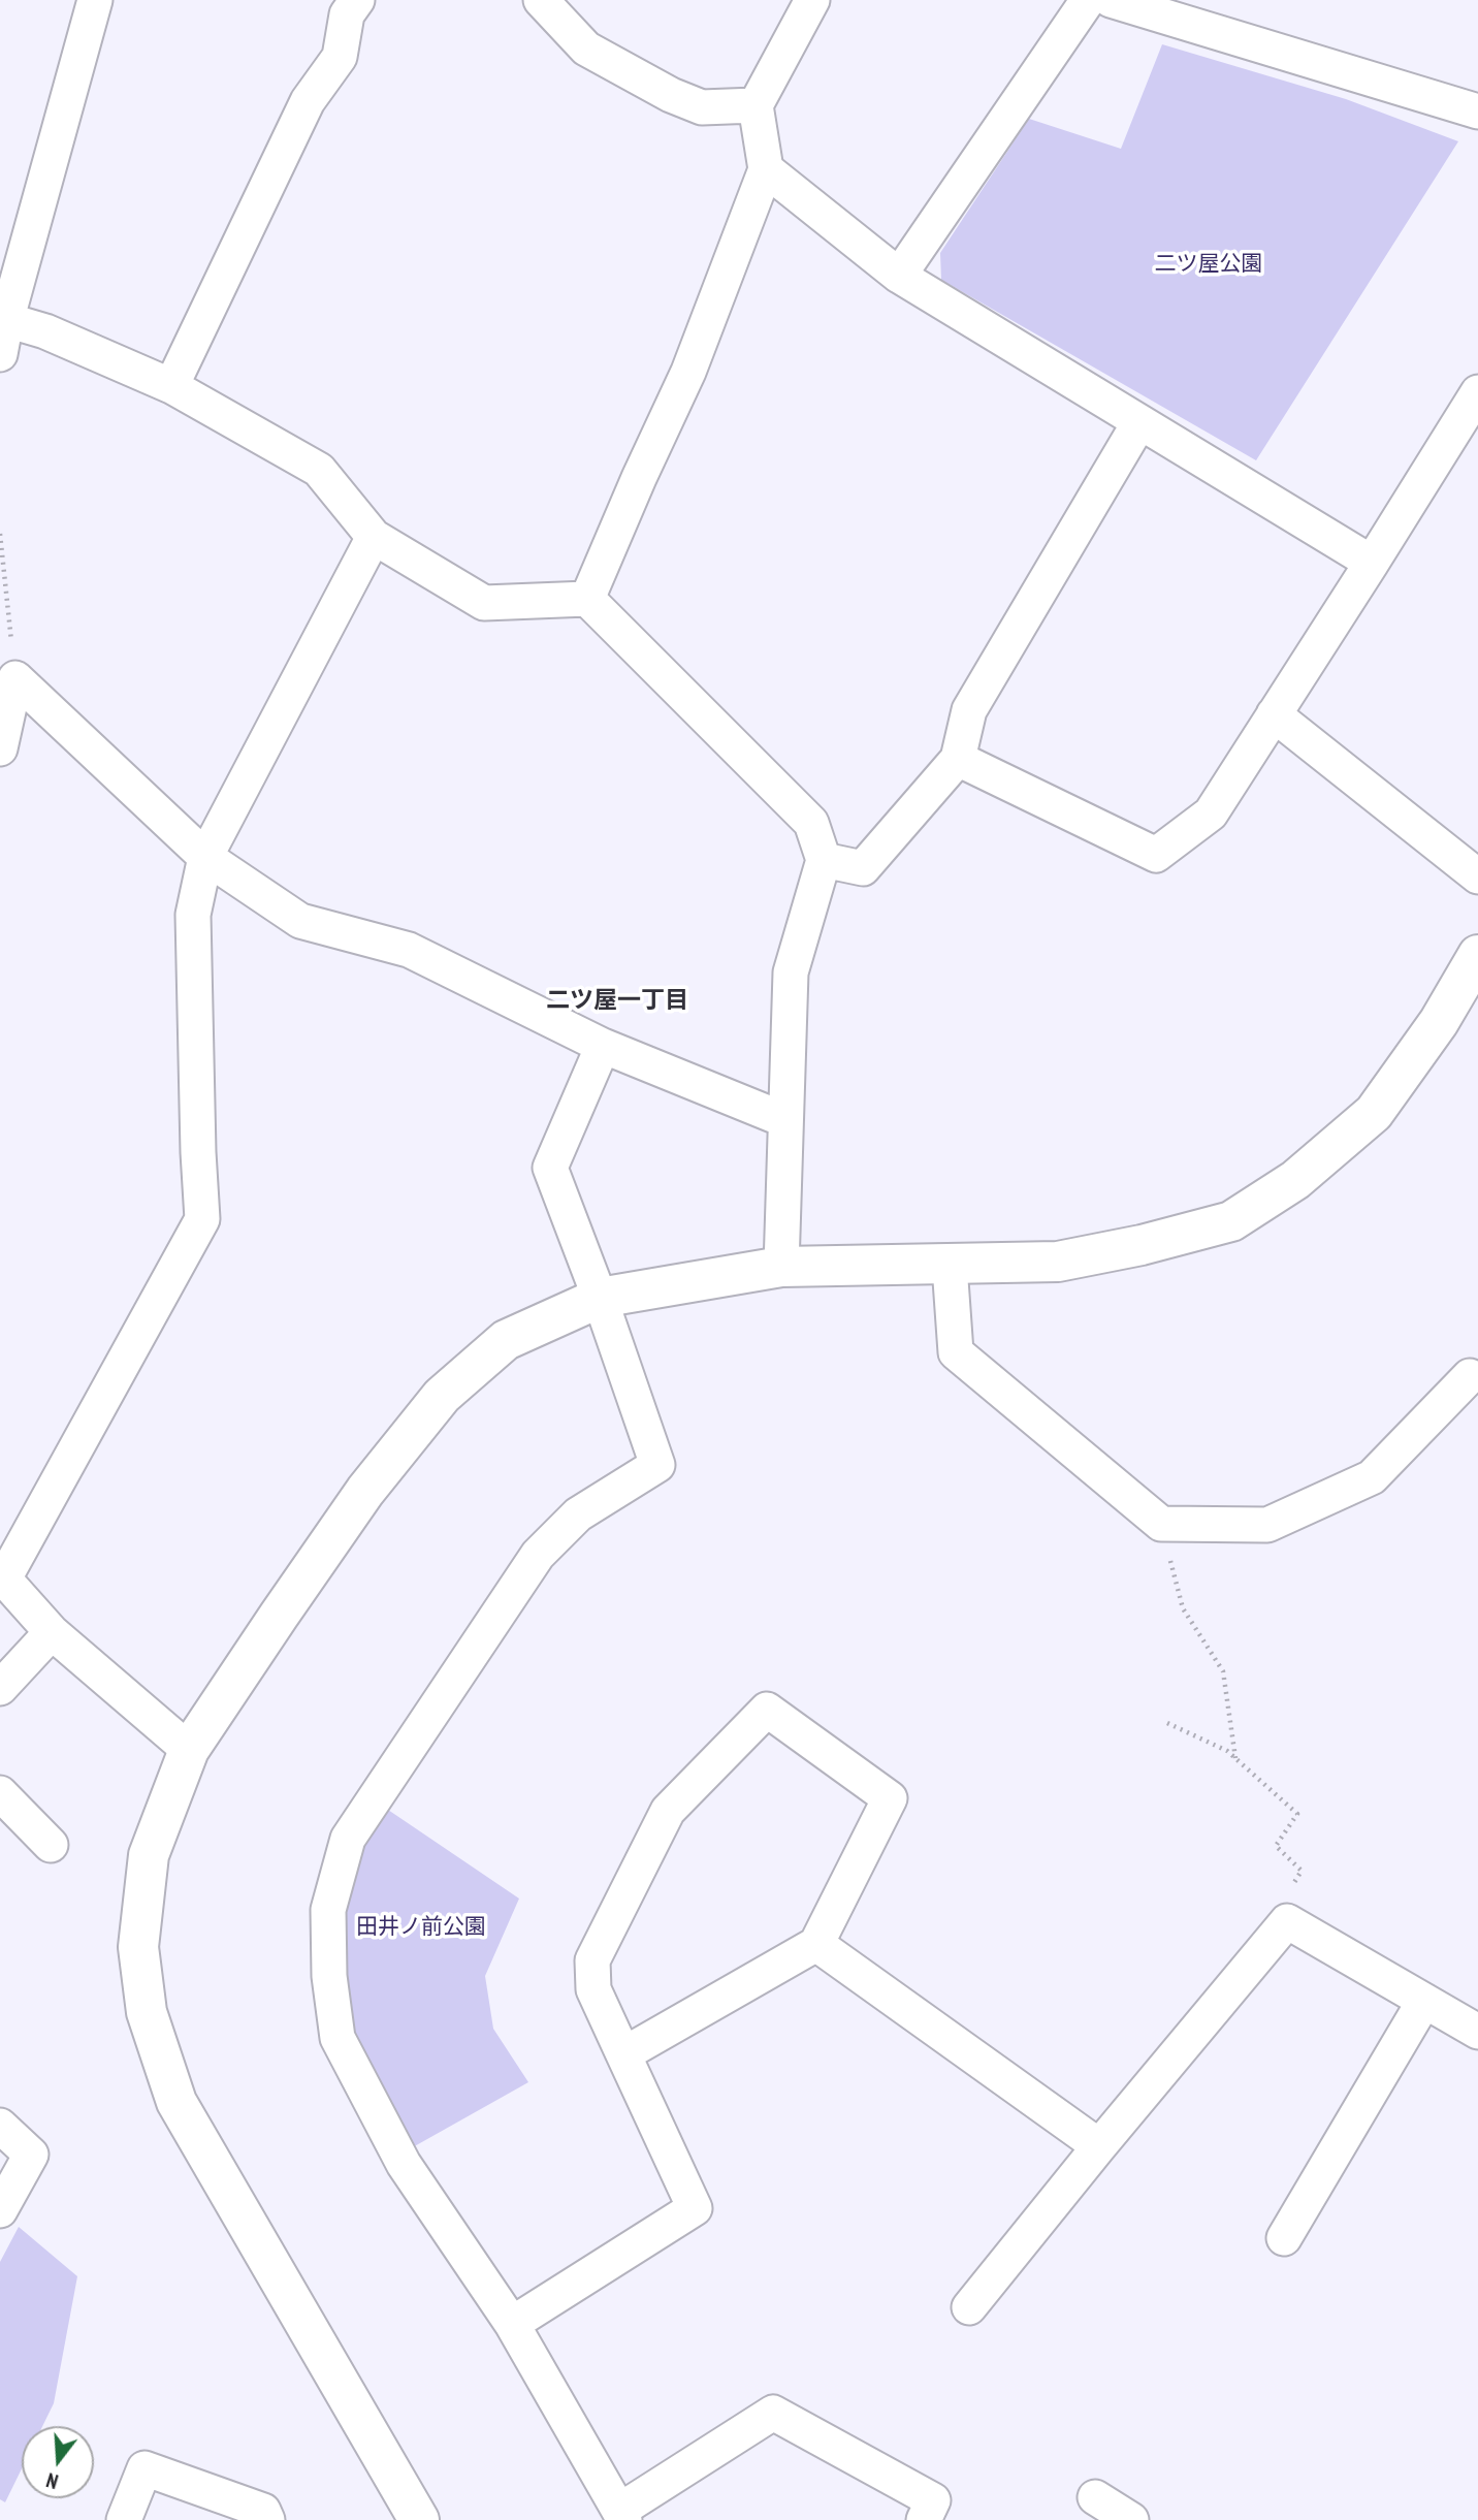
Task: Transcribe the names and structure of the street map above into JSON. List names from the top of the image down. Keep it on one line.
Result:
{"districts":["二ツ屋一丁目"],"parks":["二ツ屋公園","田井ノ前公園"],"north":"bottom"}
